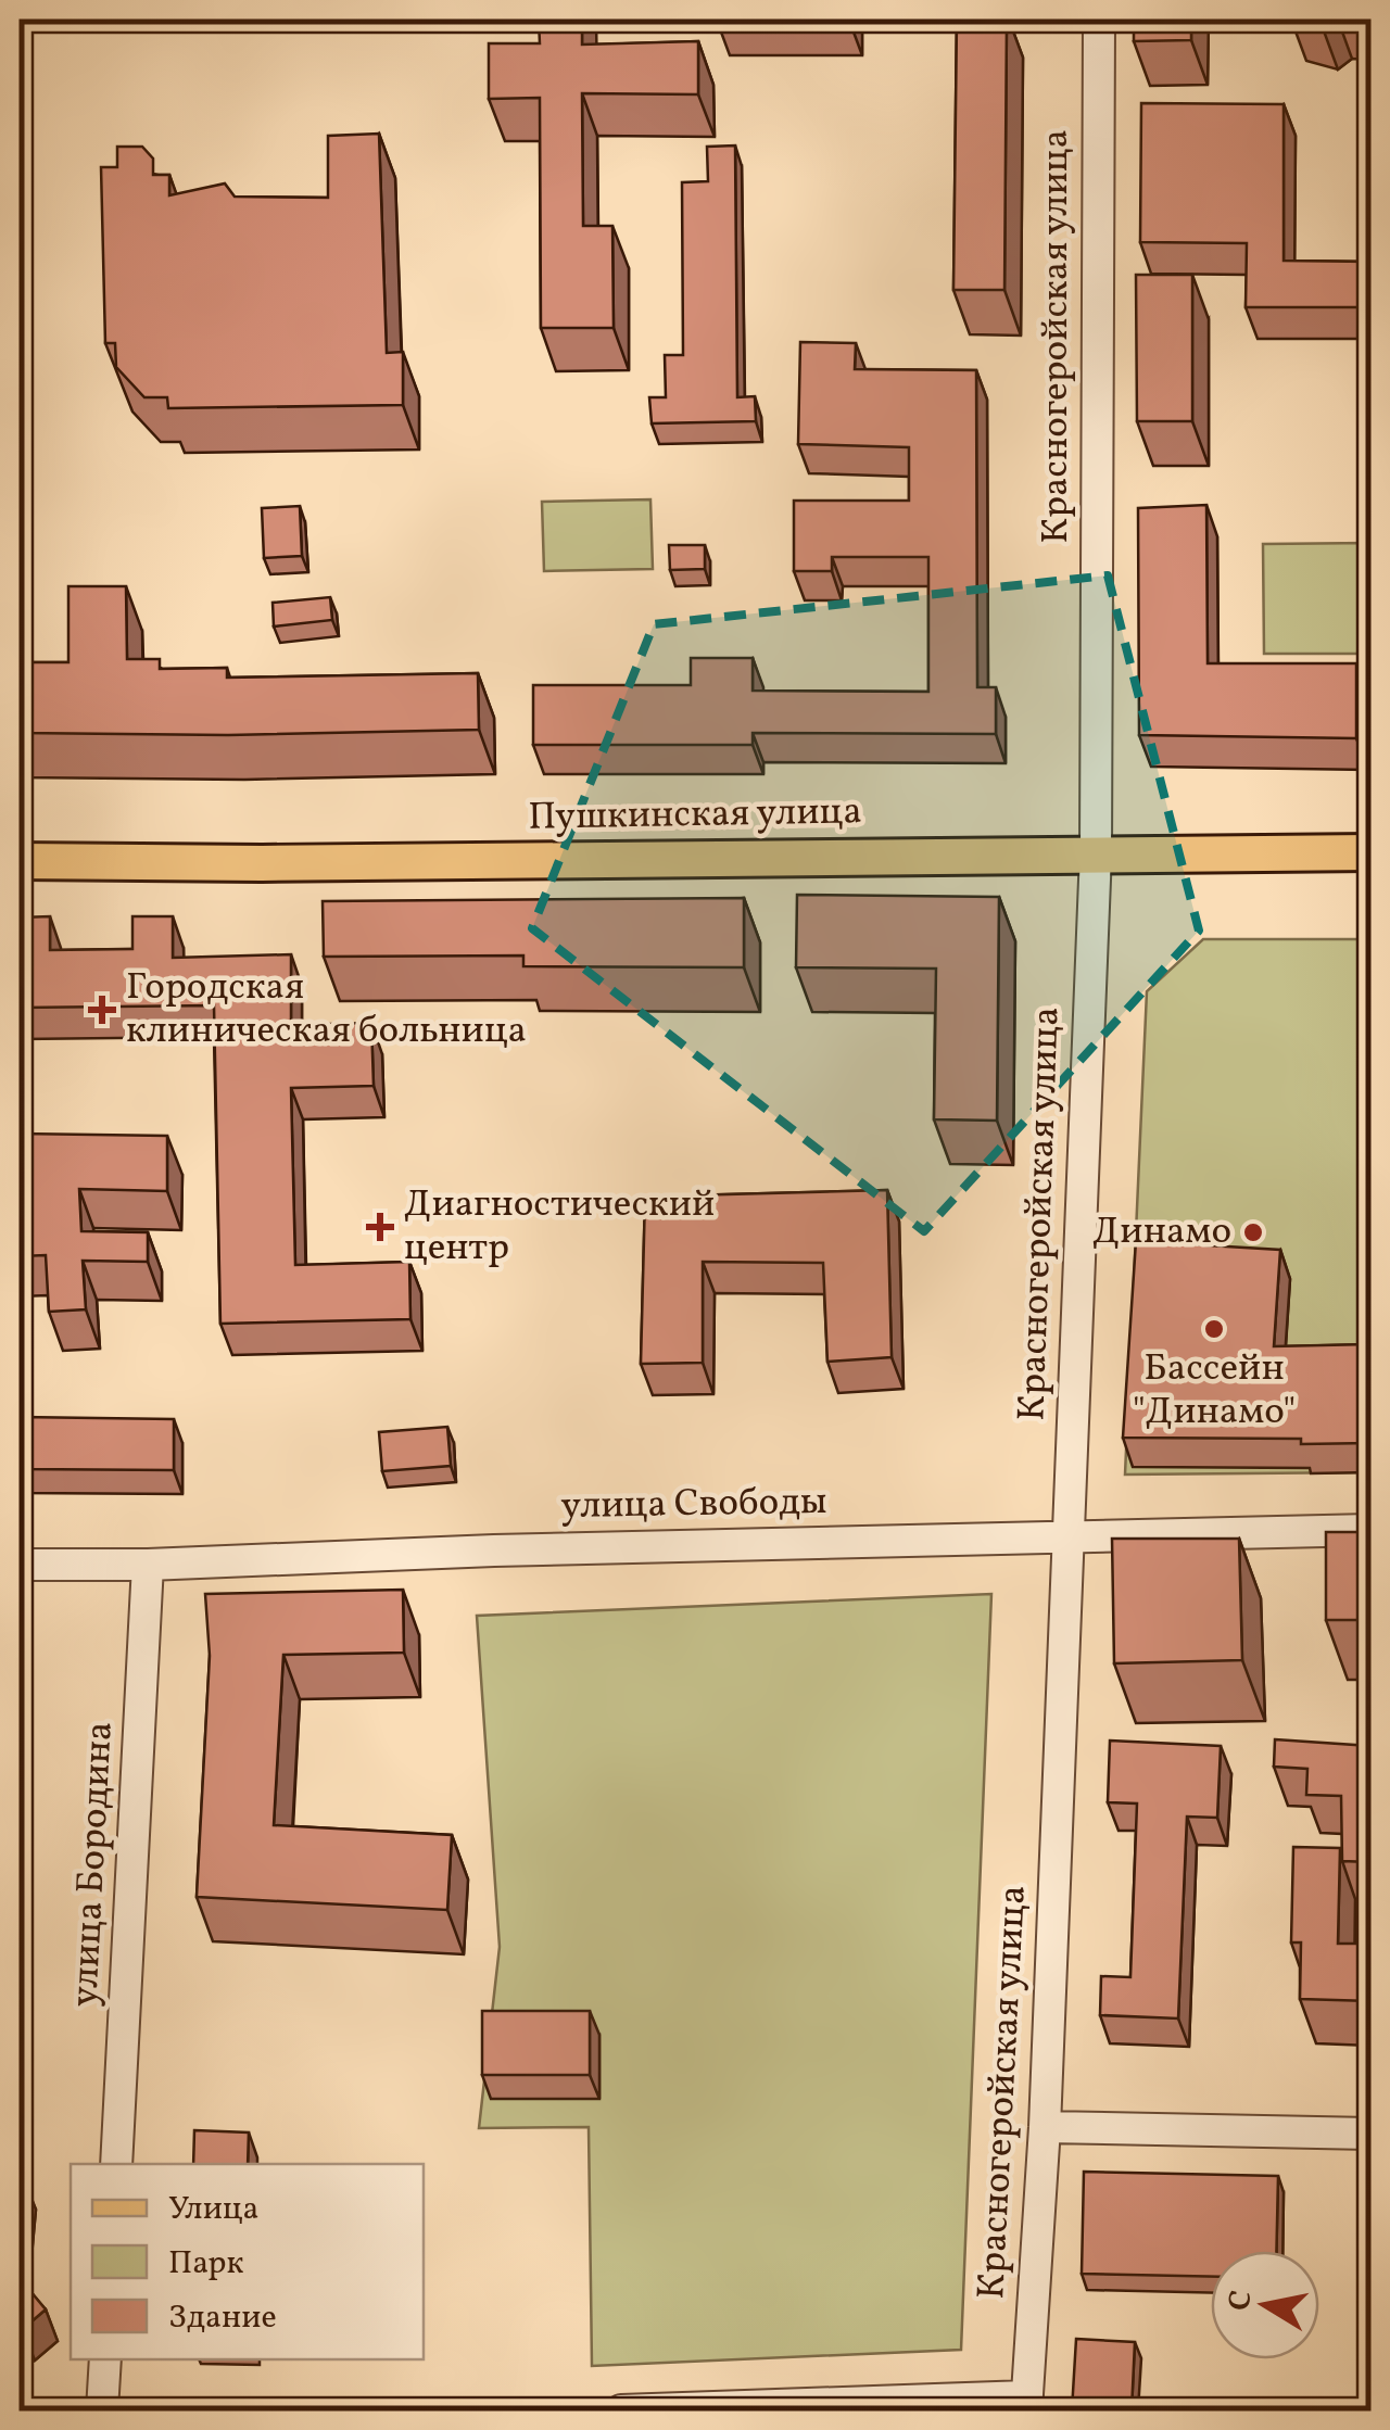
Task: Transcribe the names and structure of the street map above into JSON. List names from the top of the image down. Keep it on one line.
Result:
{"streets":{"main road":["Пушкинская улица"],"street":["Красногеройская улица","улица Свободы","улица Бородина"]},"crossings":[["Красногеройская улица","Пушкинская улица"],["Красногеройская улица","улица Свободы"],["улица Свободы","улица Бородина"]],"places":{"health":["Городская клиническая больница","Диагностический центр"],"other":["Динамо","Бассейн \"Динамо\""]},"legend":["Улица","Парк","Здание"],"north":"left"}
